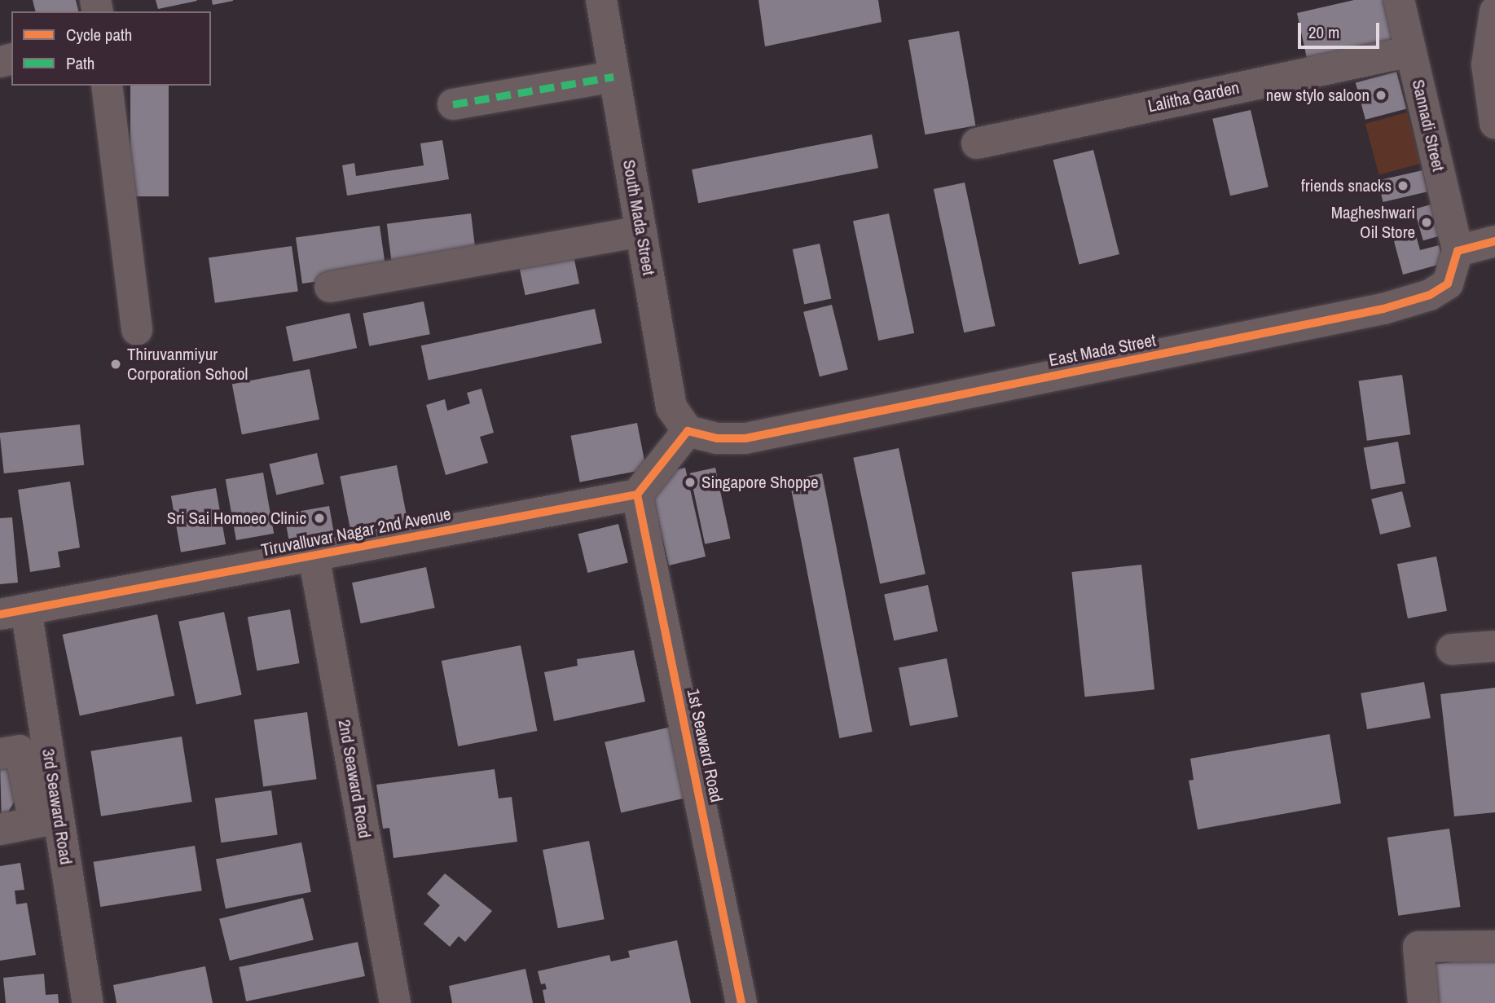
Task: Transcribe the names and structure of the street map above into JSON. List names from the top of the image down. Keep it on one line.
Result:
{"streets":{"street":["Lalitha Garden","Sannadi Street","South Mada Street","East Mada Street","Tiruvalluvar Nagar 2nd Avenue","1st Seaward Road","2nd Seaward Road","3rd Seaward Road"]},"crossings":[["Lalitha Garden","Sannadi Street"],["Sannadi Street","East Mada Street"],["South Mada Street","East Mada Street"],["Tiruvalluvar Nagar 2nd Avenue","1st Seaward Road"],["Tiruvalluvar Nagar 2nd Avenue","2nd Seaward Road"],["Tiruvalluvar Nagar 2nd Avenue","3rd Seaward Road"]],"places":["new stylo saloon","friends snacks","Magheshwari Oil Store","Thiruvanmiyur Corporation School","Singapore Shoppe","Sri Sai Homoeo Clinic"],"legend":["Cycle path","Path"],"scale_bar":"20 m"}
